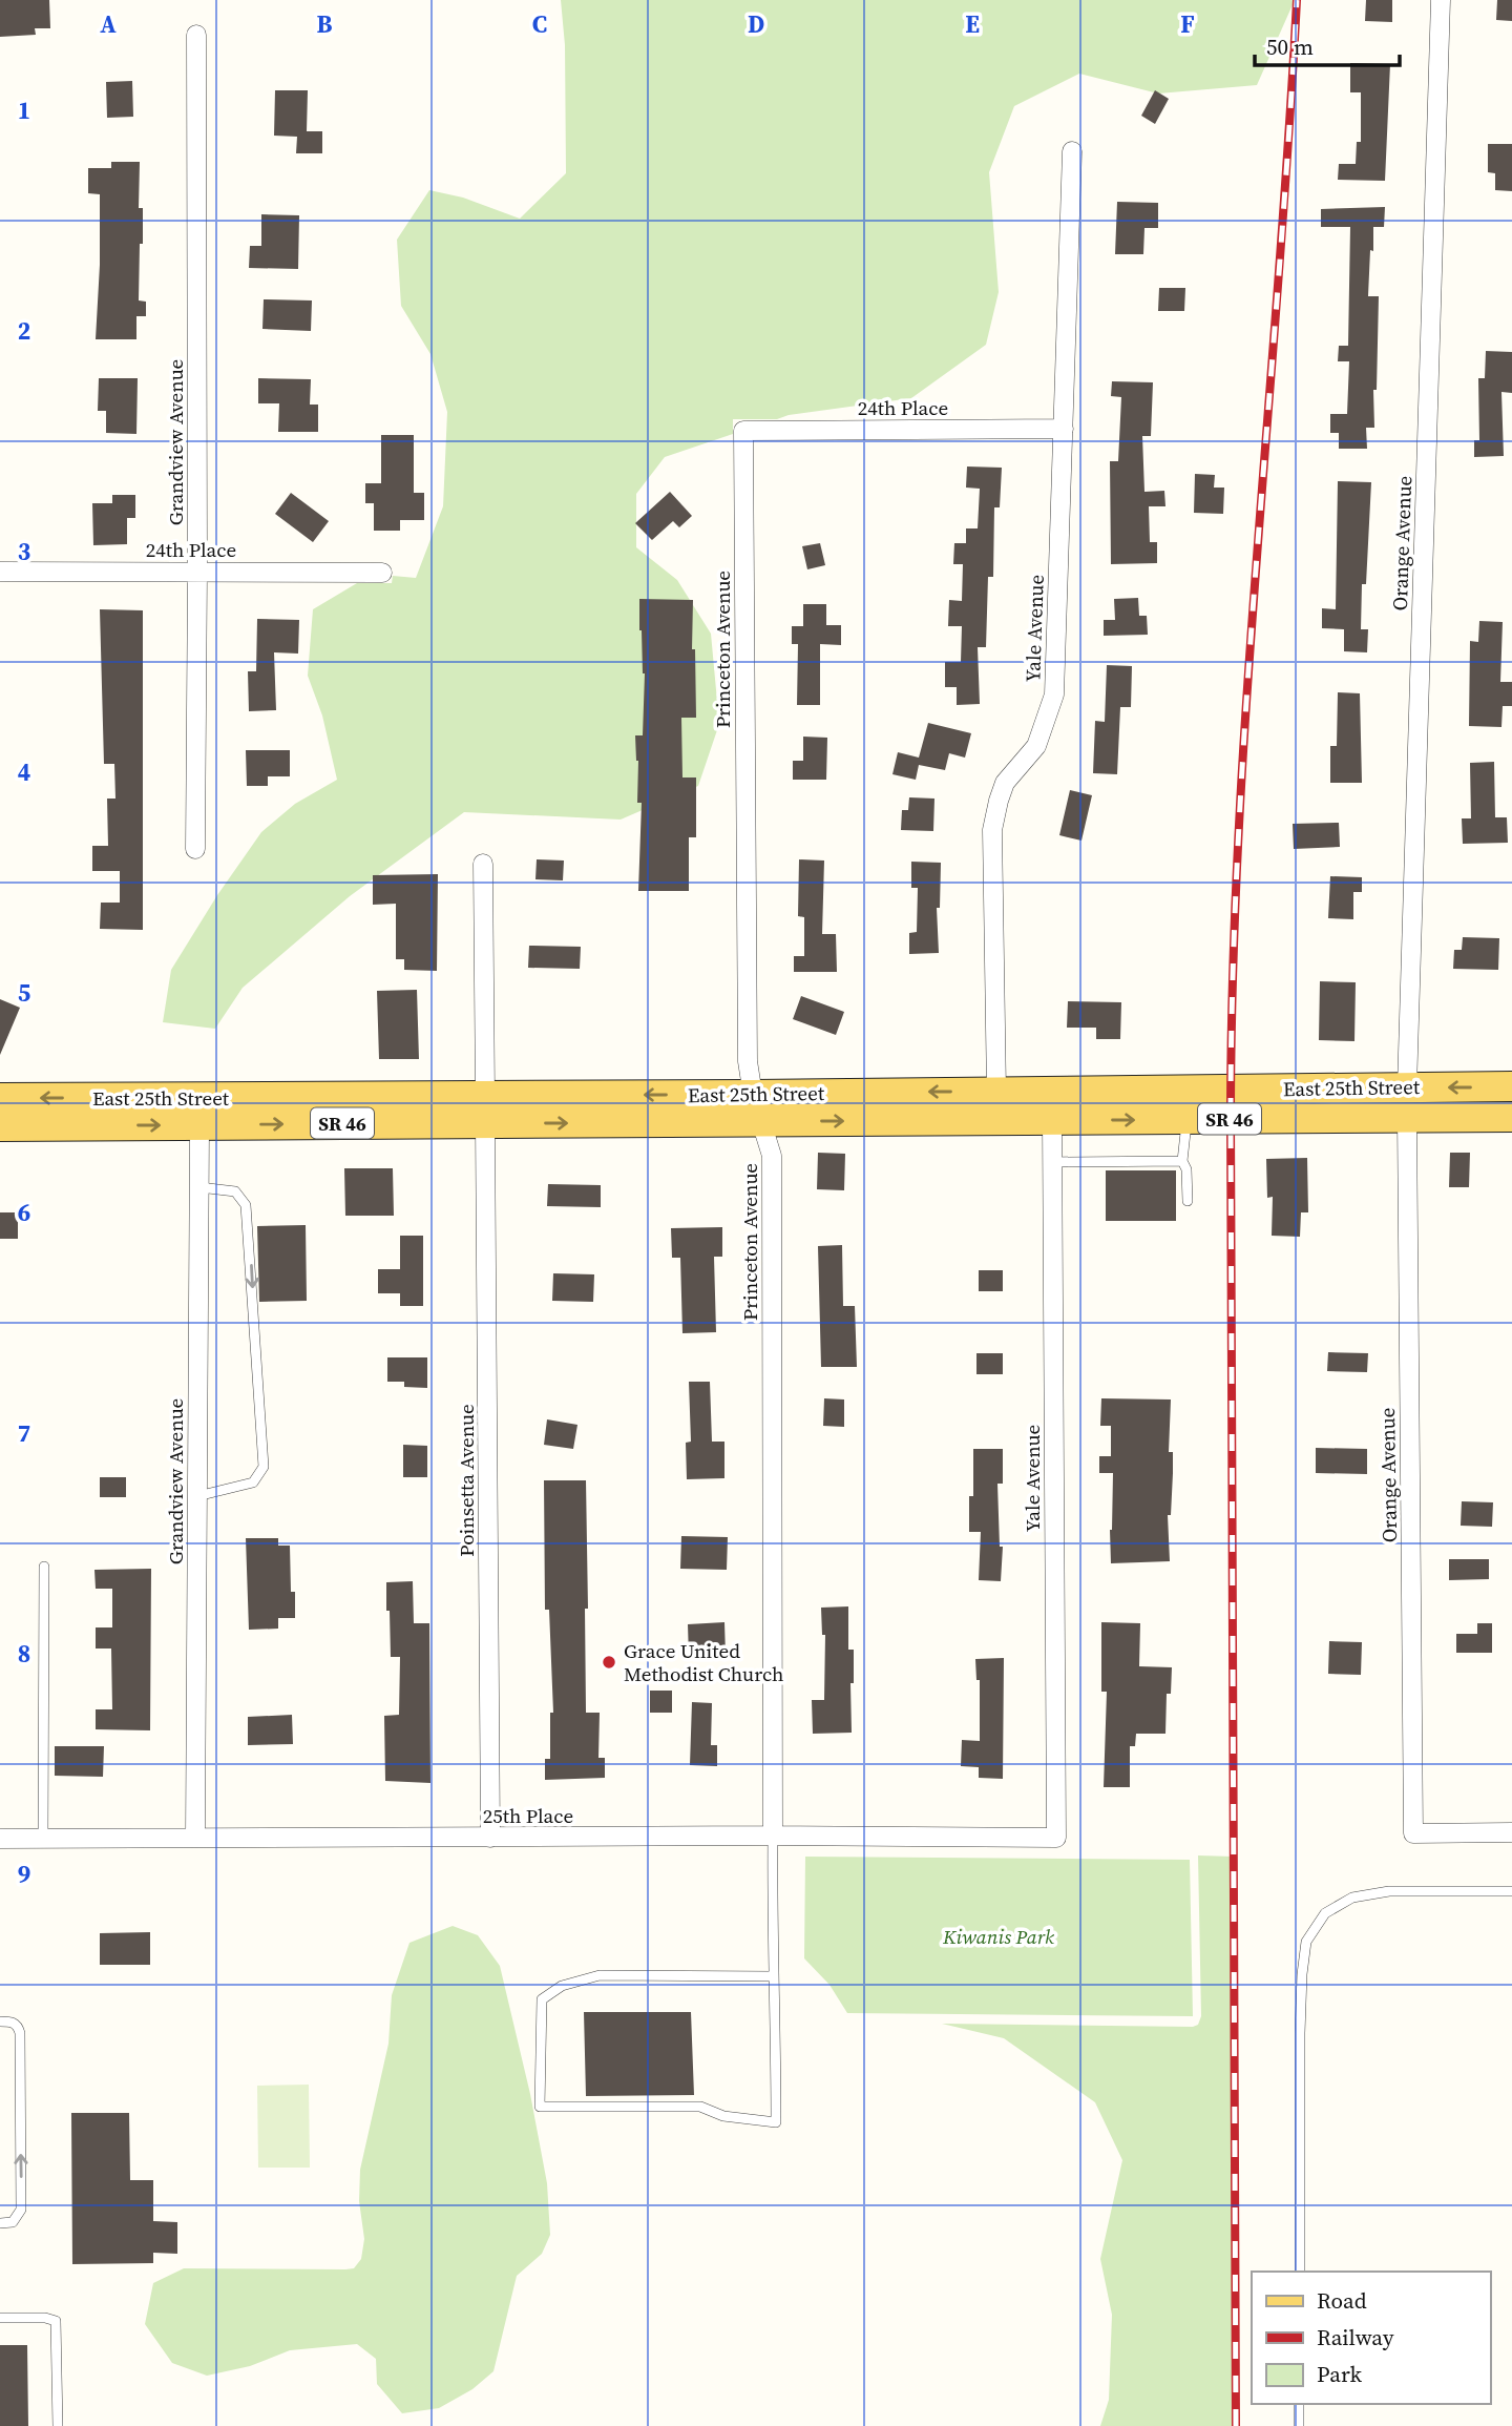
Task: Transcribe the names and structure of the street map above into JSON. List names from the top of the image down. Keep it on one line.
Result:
{"streets":{"main road":["East 25th Street","SR 46"],"street":["24th Place","Grandview Avenue","Orange Avenue","Yale Avenue","Princeton Avenue","Poinsetta Avenue","25th Place"]},"crossings":[["24th Place","Grandview Avenue"],["24th Place","Yale Avenue"],["24th Place","Princeton Avenue"],["Grandview Avenue","East 25th Street"],["Grandview Avenue","25th Place"],["Orange Avenue","East 25th Street"],["Yale Avenue","East 25th Street"],["Yale Avenue","25th Place"],["Princeton Avenue","East 25th Street"],["Princeton Avenue","25th Place"],["East 25th Street","Poinsetta Avenue"],["Poinsetta Avenue","25th Place"]],"parks":["Kiwanis Park"],"places":["Grace United Methodist Church"],"legend":["Road","Railway","Park"],"scale_bar":"50 m","grid":{"columns":["A","B","C","D","E","F"],"rows":["1","2","3","4","5","6","7","8","9"]}}
